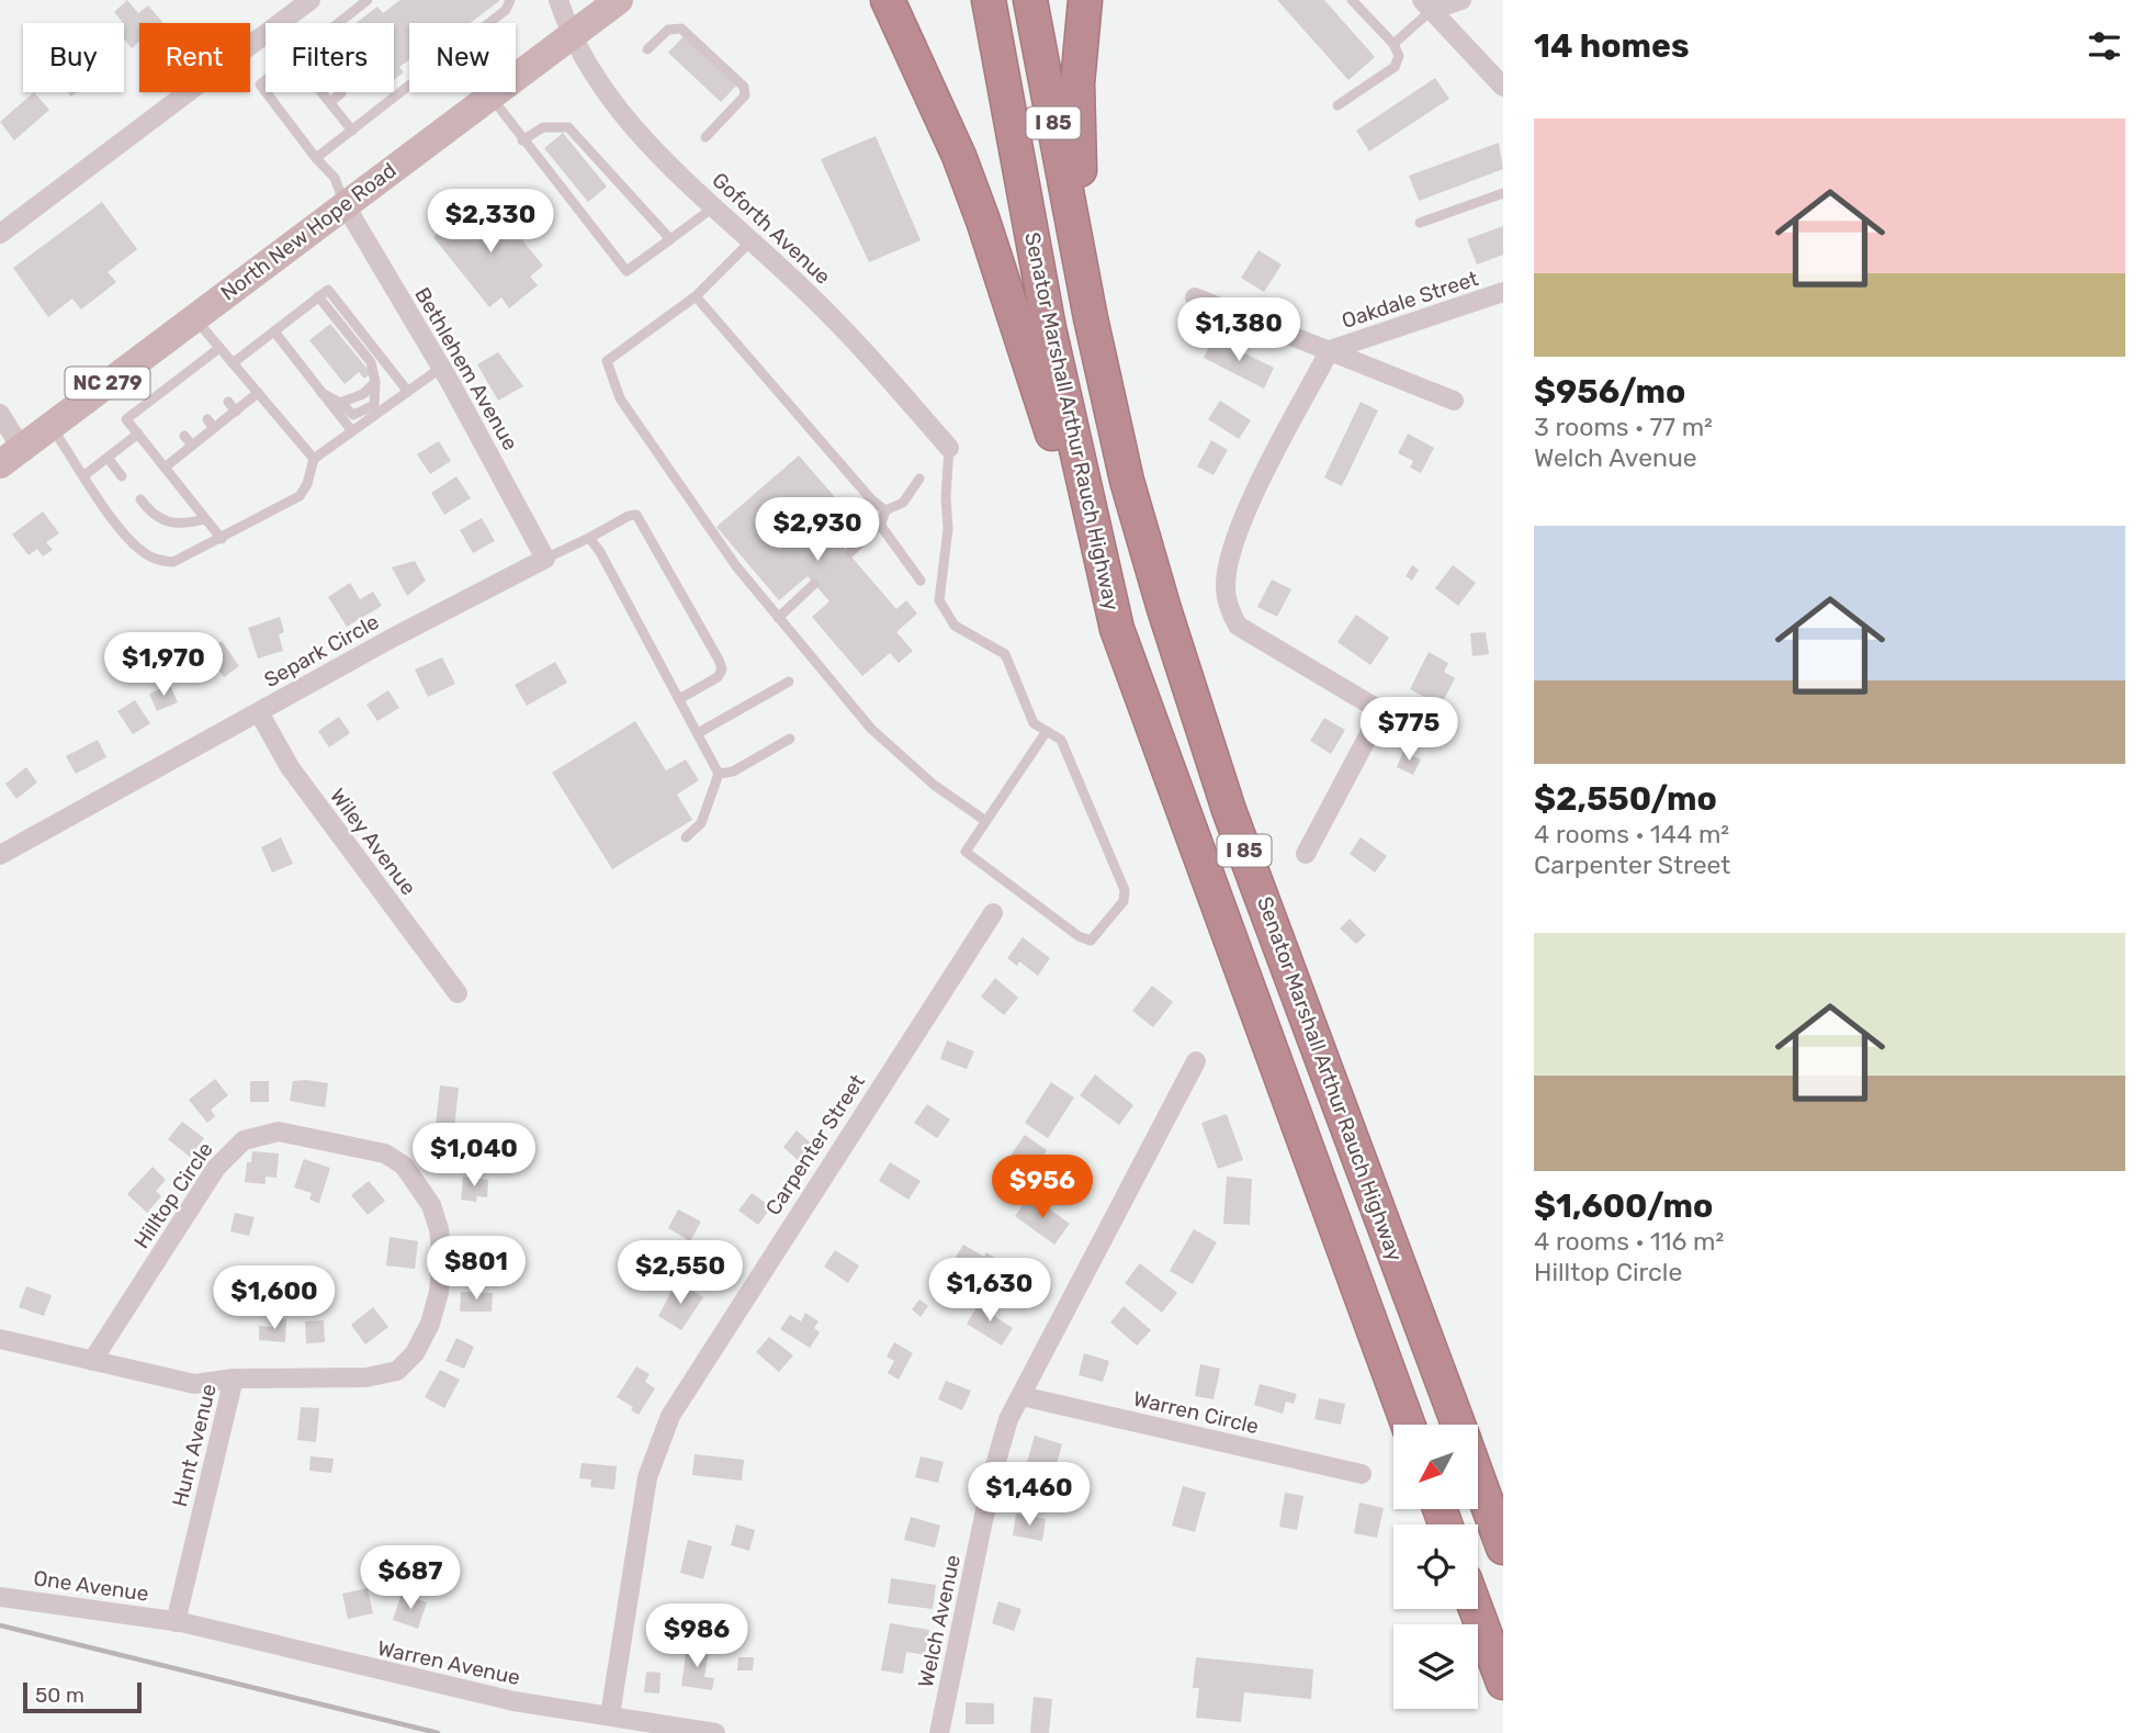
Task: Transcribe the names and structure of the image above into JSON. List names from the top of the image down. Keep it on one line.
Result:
{"streets":{"highway":["I 85","Senator Marshall Arthur Rauch Highway"],"main road":["North New Hope Road","NC 279"],"street":["Goforth Avenue","Oakdale Street","Bethlehem Avenue","Separk Circle","Wiley Avenue","Carpenter Street","Hilltop Circle","Warren Circle","Hunt Avenue","One Avenue","Welch Avenue","Warren Avenue"]},"crossings":[["Goforth Avenue","North New Hope Road"],["North New Hope Road","Bethlehem Avenue"],["Bethlehem Avenue","Separk Circle"],["Separk Circle","Wiley Avenue"],["Carpenter Street","Warren Avenue"],["Hilltop Circle","Hunt Avenue"],["Warren Circle","Welch Avenue"],["Hunt Avenue","One Avenue"],["Hunt Avenue","Warren Avenue"],["One Avenue","Warren Avenue"]],"scale_bar":"50 m","north":"bottom left","page":{"heading":"14 homes","chip":["Buy","Rent","Filters","New"],"list":[{"name":"$956/mo","note":"3 rooms · 77 m² · Welch Avenue"},{"name":"$2,550/mo","note":"4 rooms · 144 m² · Carpenter Street"},{"name":"$1,600/mo","note":"4 rooms · 116 m² · Hilltop Circle"}],"price":["$2,330","$1,380","$2,930","$1,970","$775","$1,040","$956","$801","$2,550","$1,630","$1,600","$1,460","$687","$986"],"scale":"50 m"}}
